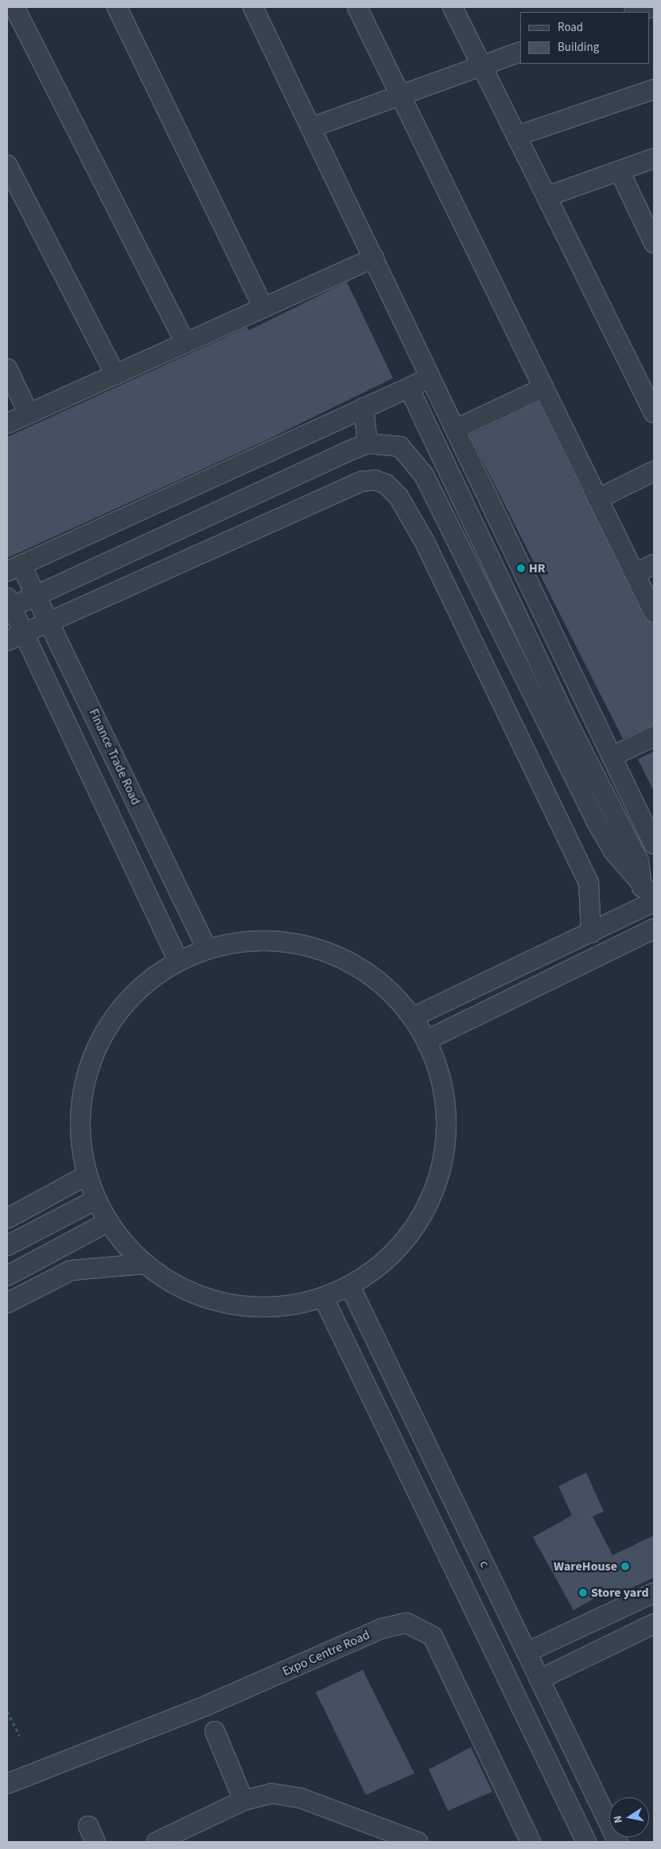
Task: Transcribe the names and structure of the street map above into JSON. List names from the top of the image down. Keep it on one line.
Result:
{"streets":{"street":["Finance Trade Road","c","Expo Centre Road"]},"places":["HR","WareHouse","Store yard"],"legend":["Road","Building"],"north":"left"}
